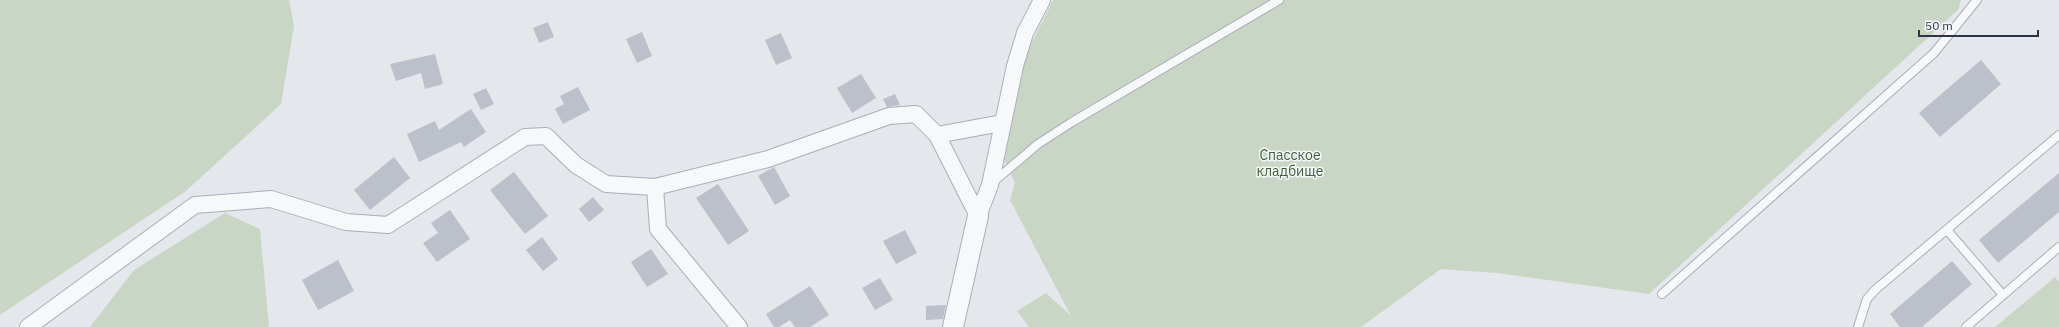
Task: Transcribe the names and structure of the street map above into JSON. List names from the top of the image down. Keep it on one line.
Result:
{"parks":["Спасское кладбище"],"scale_bar":"50 m"}
